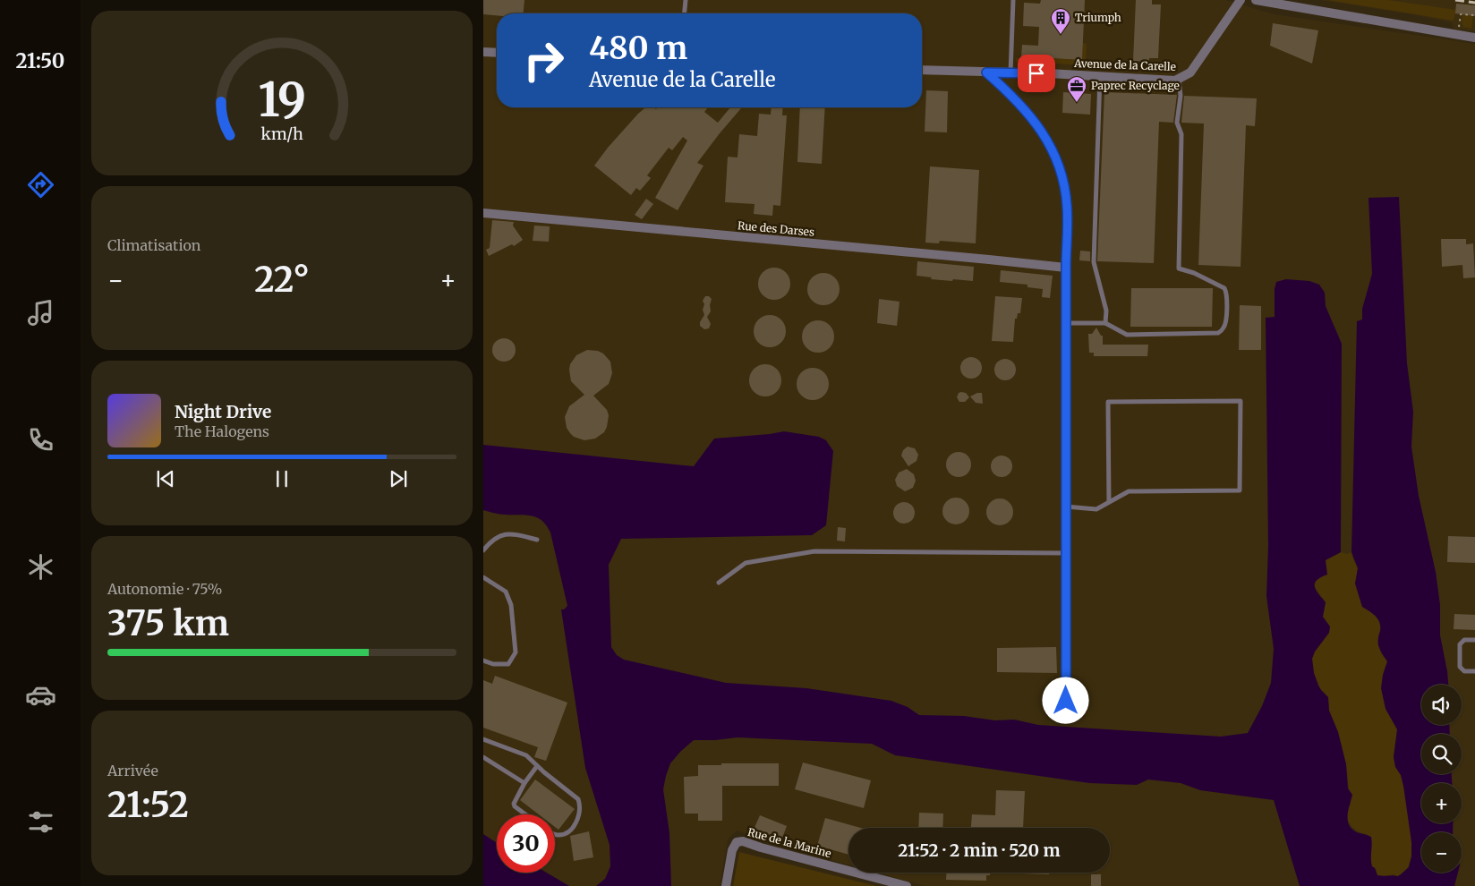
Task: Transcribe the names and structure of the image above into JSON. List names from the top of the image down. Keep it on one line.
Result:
{"streets":{"street":["Avenue de la Carelle","Rue des Darses","Rue de la Marine"]},"places":{"building":["Triumph"],"office":["Paprec Recyclage"]},"page":{"tabs":"21:50","turn":["480 m","Avenue de la Carelle"],"tile":["Climatisation",["Autonomie · 75%","375 km"],["Arrivée","21:52"]],"heat":["−","22°","+"],"song":["Night Drive","The Halogens"],"map_buttons":["+","−"],"limit":"30","trip":"21:52 · 2 min · 520 m","gauge":["19","km/h"]}}
